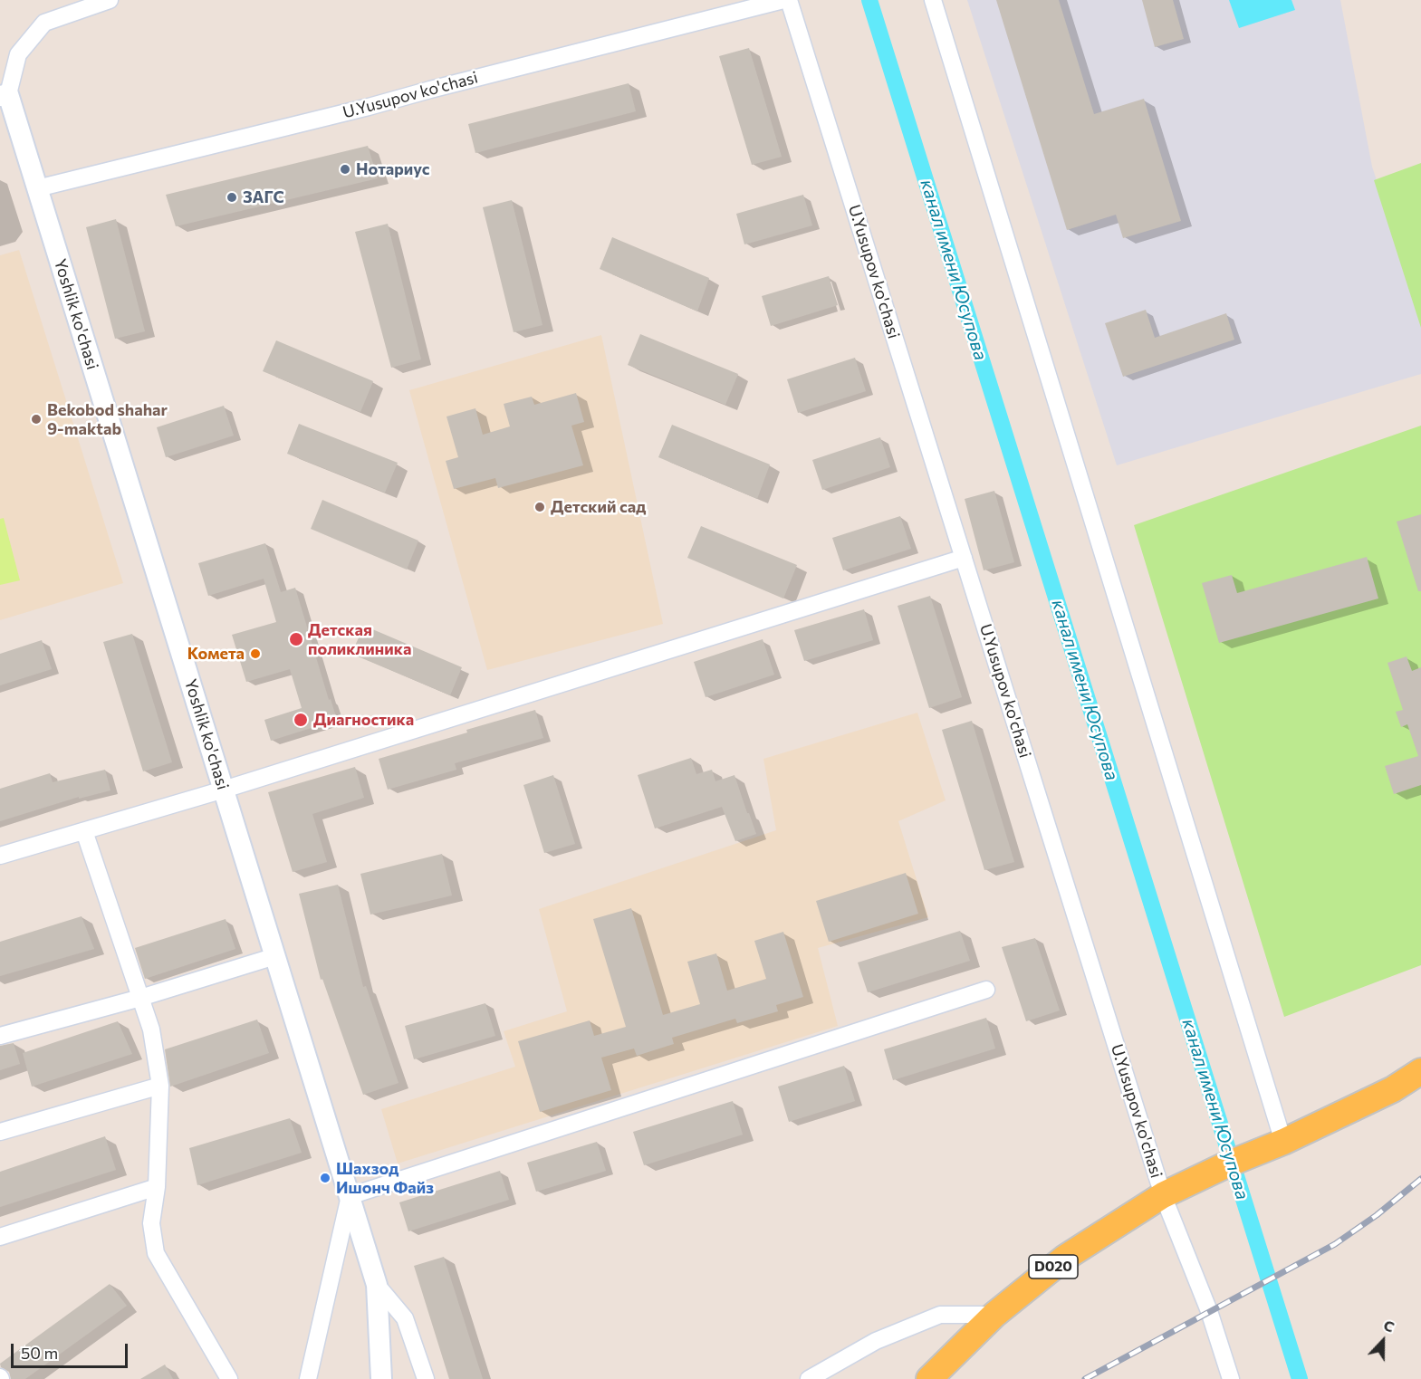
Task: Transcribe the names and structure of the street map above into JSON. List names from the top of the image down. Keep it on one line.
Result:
{"streets":{"main road":["D020"],"street":["U.Yusupov ko'chasi","Yoshlik ko'chasi"]},"crossings":[["U.Yusupov ko'chasi","Yoshlik ko'chasi"],["U.Yusupov ko'chasi","D020"]],"water":["канал имени Юсупова"],"places":["Нотариус","ЗАГС","Bekobod shahar 9-maktab","Детский сад","Детская поликлиника","Комета","Диагностика","Шахзод Ишонч Файз"],"scale_bar":"50 m","north":"top"}
